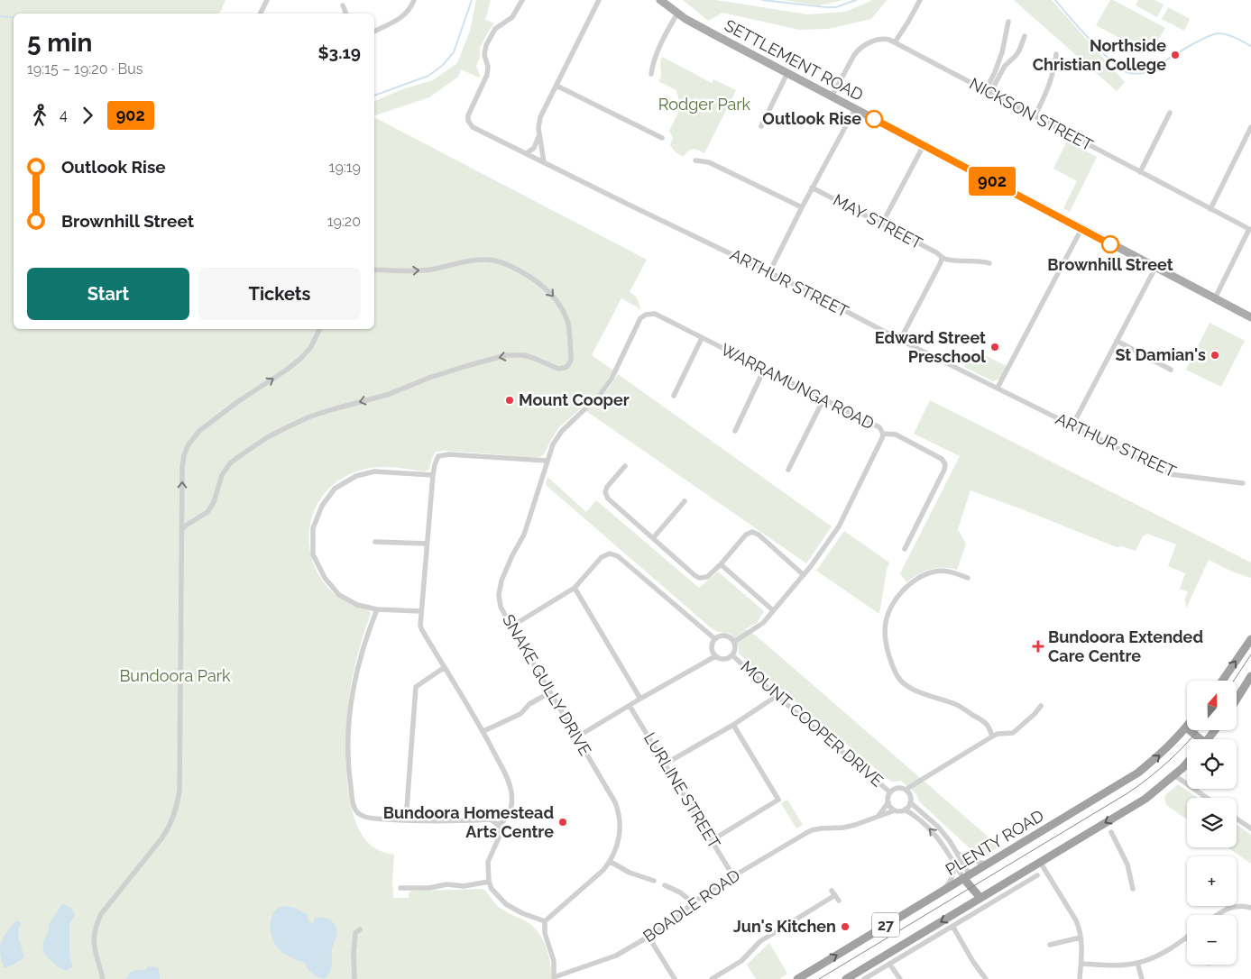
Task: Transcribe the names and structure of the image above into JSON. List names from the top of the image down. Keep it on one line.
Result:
{"streets":{"highway":["PLENTY ROAD","27"],"main road":["SETTLEMENT ROAD"],"street":["NICKSON STREET","MAY STREET","ARTHUR STREET","WARRAMUNGA ROAD","SNAKE GULLY DRIVE","MOUNT COOPER DRIVE","LURLINE STREET","BOADLE ROAD"]},"crossings":[["SETTLEMENT ROAD","NICKSON STREET"],["WARRAMUNGA ROAD","SNAKE GULLY DRIVE"],["MOUNT COOPER DRIVE","BOADLE ROAD"],["LURLINE STREET","BOADLE ROAD"]],"parks":["Rodger Park","Bundoora Park"],"places":{"other":["Northside Christian College","Outlook Rise","Brownhill Street","Edward Street Preschool","St Damian's","Mount Cooper","Bundoora Homestead Arts Centre","Jun's Kitchen"],"health":["Bundoora Extended Care Centre"]},"lines":["bus line 902"],"north":"top","page":{"on_map":"902","heading":["5 min","19:15 – 19:20 · Bus","$3.19"],"legs":["4","902"],"list":[{"name":"Outlook Rise","value":"19:19"},{"name":"Brownhill Street","value":"19:20"}],"buttons":["Start","Tickets"],"map_buttons":["+","−"]}}
